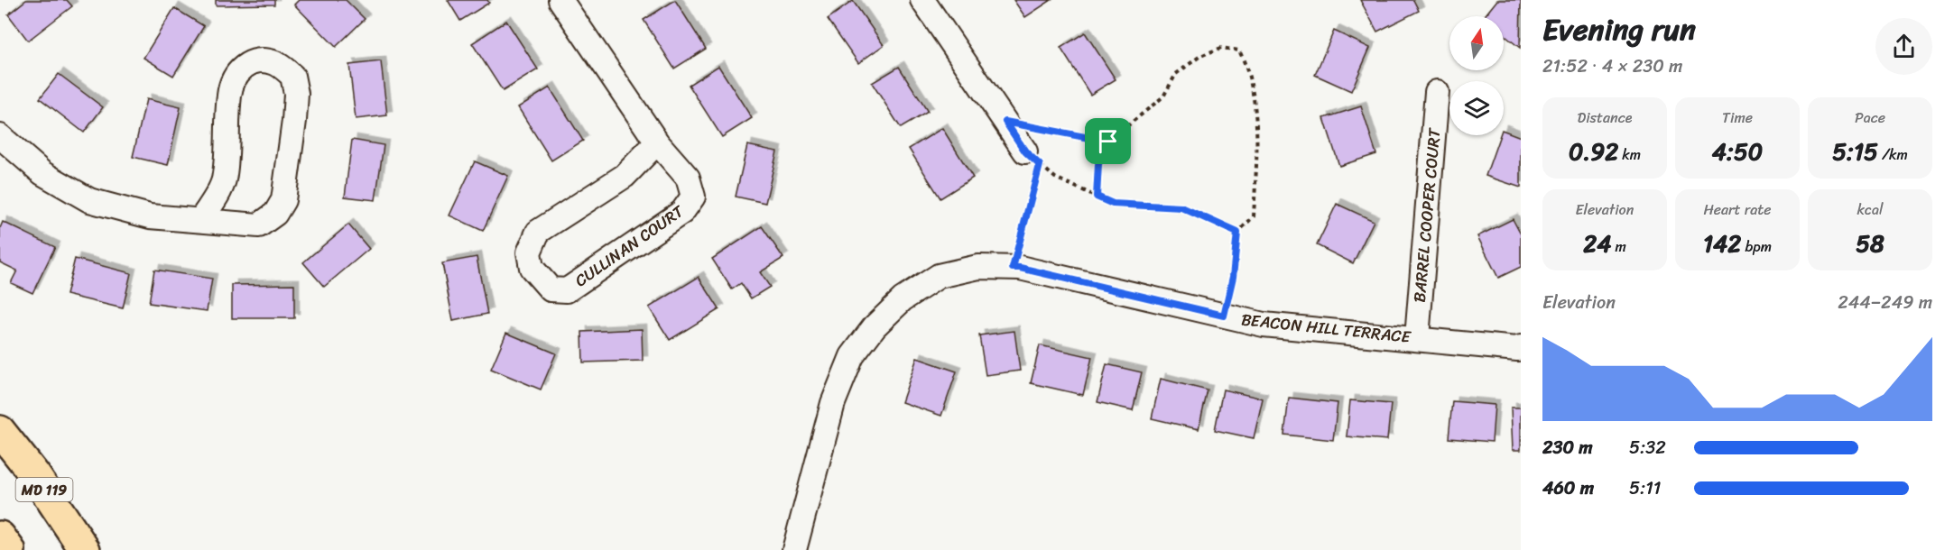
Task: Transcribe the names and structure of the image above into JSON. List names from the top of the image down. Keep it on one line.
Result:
{"streets":{"main road":["MD 119"],"street":["BARREL COOPER COURT","CULLINAN COURT","BEACON HILL TERRACE"]},"crossings":[["BARREL COOPER COURT","BEACON HILL TERRACE"]],"north":"top","page":{"heading":["Evening run","21:52 · 4 × 230 m"],"stats":[["Distance","0.92 km"],["Time","4:50"],["Pace","5:15 /km"],["Elevation","24 m"],["Heart rate","142 bpm"],["kcal","58"]],"chart":["Elevation","244–249 m"],"list":[{"name":"230 m","note":"5:32"},{"name":"460 m","note":"5:11"}]}}
